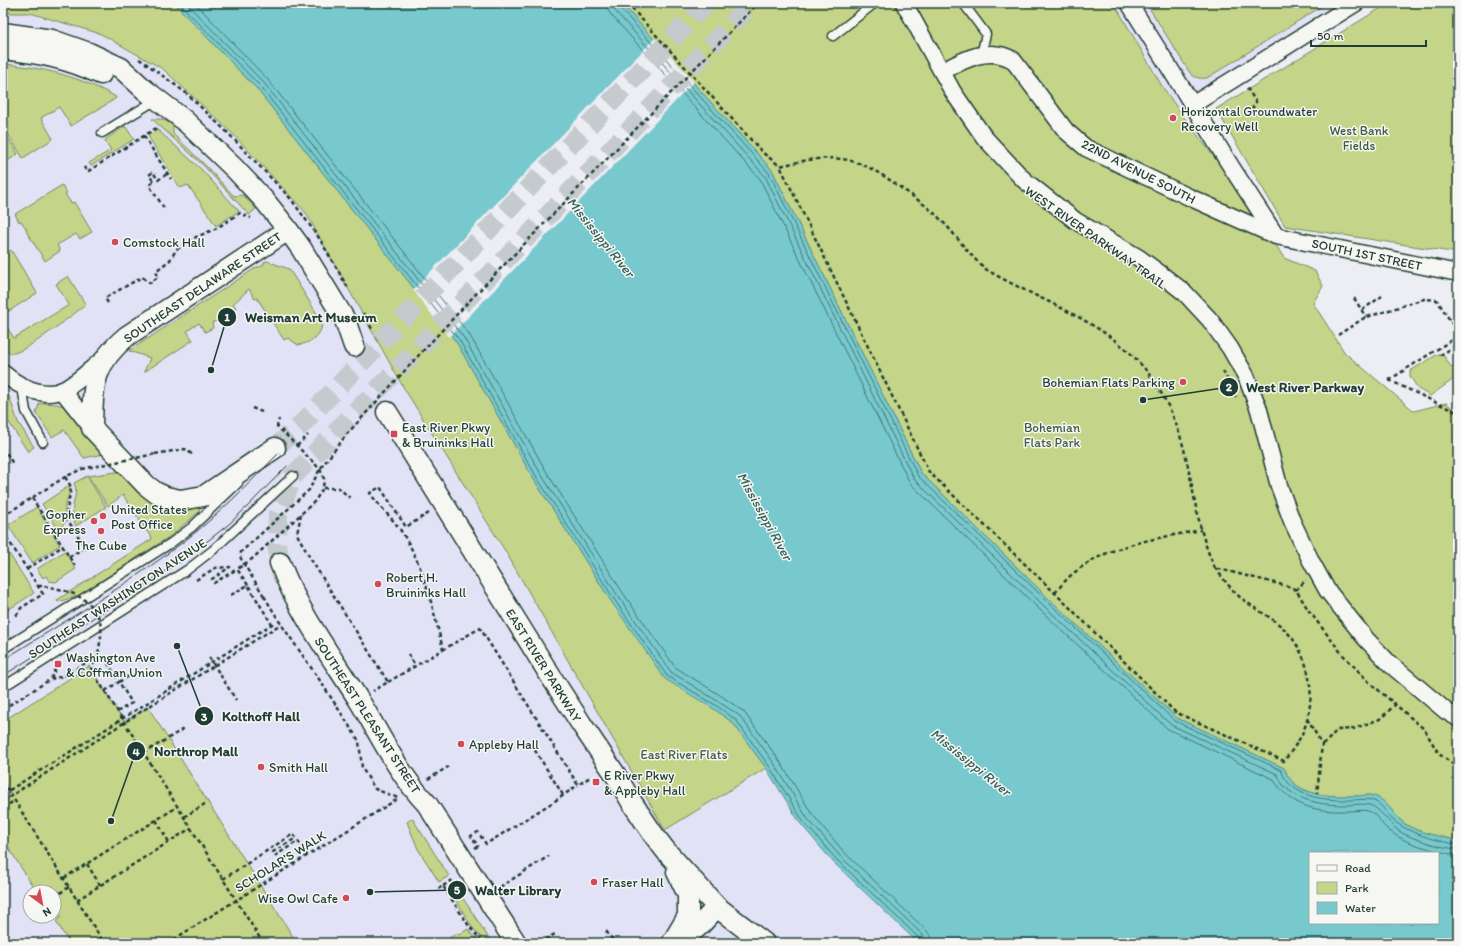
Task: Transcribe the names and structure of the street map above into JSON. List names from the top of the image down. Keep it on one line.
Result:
{"streets":{"street":["22ND AVENUE SOUTH","SOUTH 1ST STREET","SOUTHEAST DELAWARE STREET","EAST RIVER PARKWAY","SOUTHEAST PLEASANT STREET"],"lane":["SOUTHEAST WASHINGTON AVENUE"],"path":["SCHOLAR'S WALK"]},"crossings":[["22ND AVENUE SOUTH","SOUTH 1ST STREET"]],"water":["Mississippi River"],"parks":["West Bank Fields","Bohemian Flats Park","East River Flats"],"places":{"other":["Horizontal Groundwater Recovery Well","Comstock Hall","Weisman Art Museum","Bohemian Flats Parking","West River Parkway","United States Post Office","Gopher Express","The Cube","Robert H. Bruininks Hall","Kolthoff Hall","Appleby Hall","Smith Hall","Northrop Mall","Fraser Hall","Walter Library","Wise Owl Cafe"],"transit":["East River Pkwy & Bruininks Hall","Washington Ave & Coffman Union","E River Pkwy & Appleby Hall"]},"legend":["Road","Park","Water"],"scale_bar":"50 m","north":"bottom right"}
